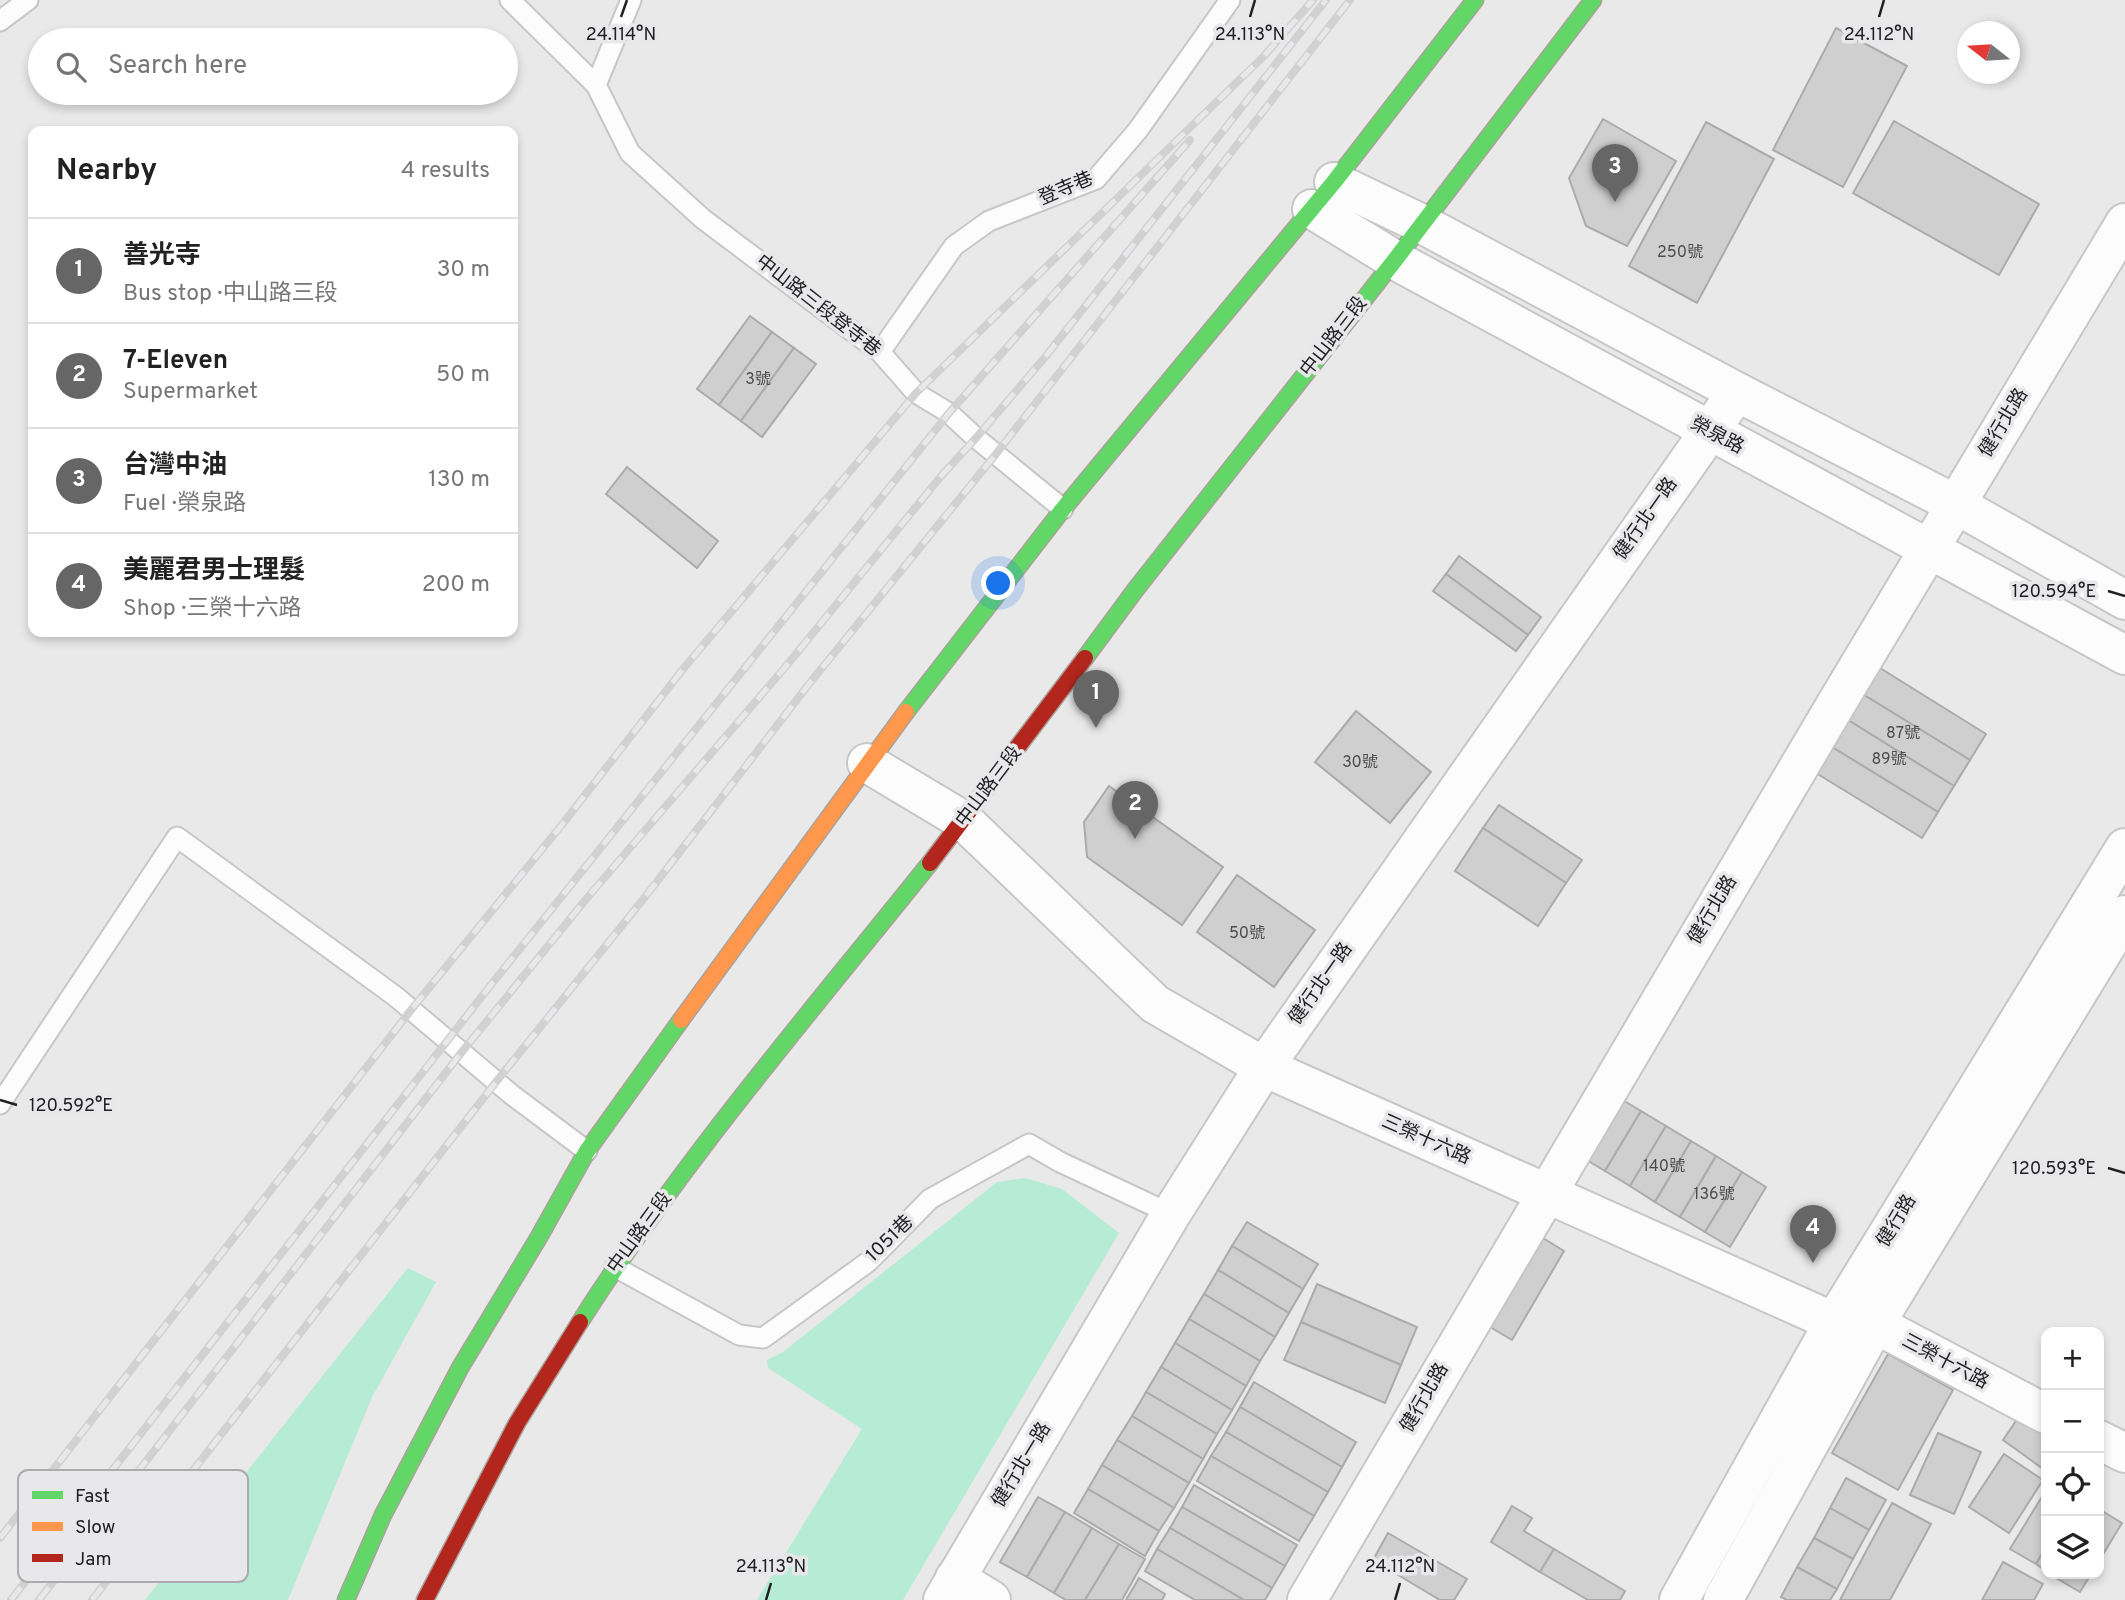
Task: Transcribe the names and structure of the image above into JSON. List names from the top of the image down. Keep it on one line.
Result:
{"streets":{"main road":["中山路三段"],"street":["健行北路","榮泉路","健行北一路","三榮十六路","健行路"],"lane":["登寺巷","中山路三段登寺巷","1051巷"]},"crossings":[["登寺巷","中山路三段登寺巷"],["中山路三段","榮泉路"],["中山路三段","三榮十六路"],["中山路三段","1051巷"],["健行北路","榮泉路"],["健行北路","三榮十六路"],["榮泉路","健行北一路"],["健行北一路","三榮十六路"],["健行北一路","1051巷"],["三榮十六路","健行路"]],"house_numbers":["250號","3號","87號","89號","30號","50號","140號","136號"],"legend":["Fast","Slow","Jam"],"north":"left","page":{"search":"Search here","heading":["Nearby","4 results"],"pins":["3","1","2","4"],"list":[{"mark":"1","name":"善光寺","note":"Bus stop · 中山路三段","value":"30 m"},{"mark":"2","name":"7-Eleven","note":"Supermarket","value":"50 m"},{"mark":"3","name":"台灣中油","note":"Fuel · 榮泉路","value":"130 m"},{"mark":"4","name":"美麗君男士理髮","note":"Shop · 三榮十六路","value":"200 m"}],"map_buttons":["+","−"]},"coordinates":["24.114°N","24.113°N","24.112°N","120.594°E","120.592°E","120.593°E"]}
